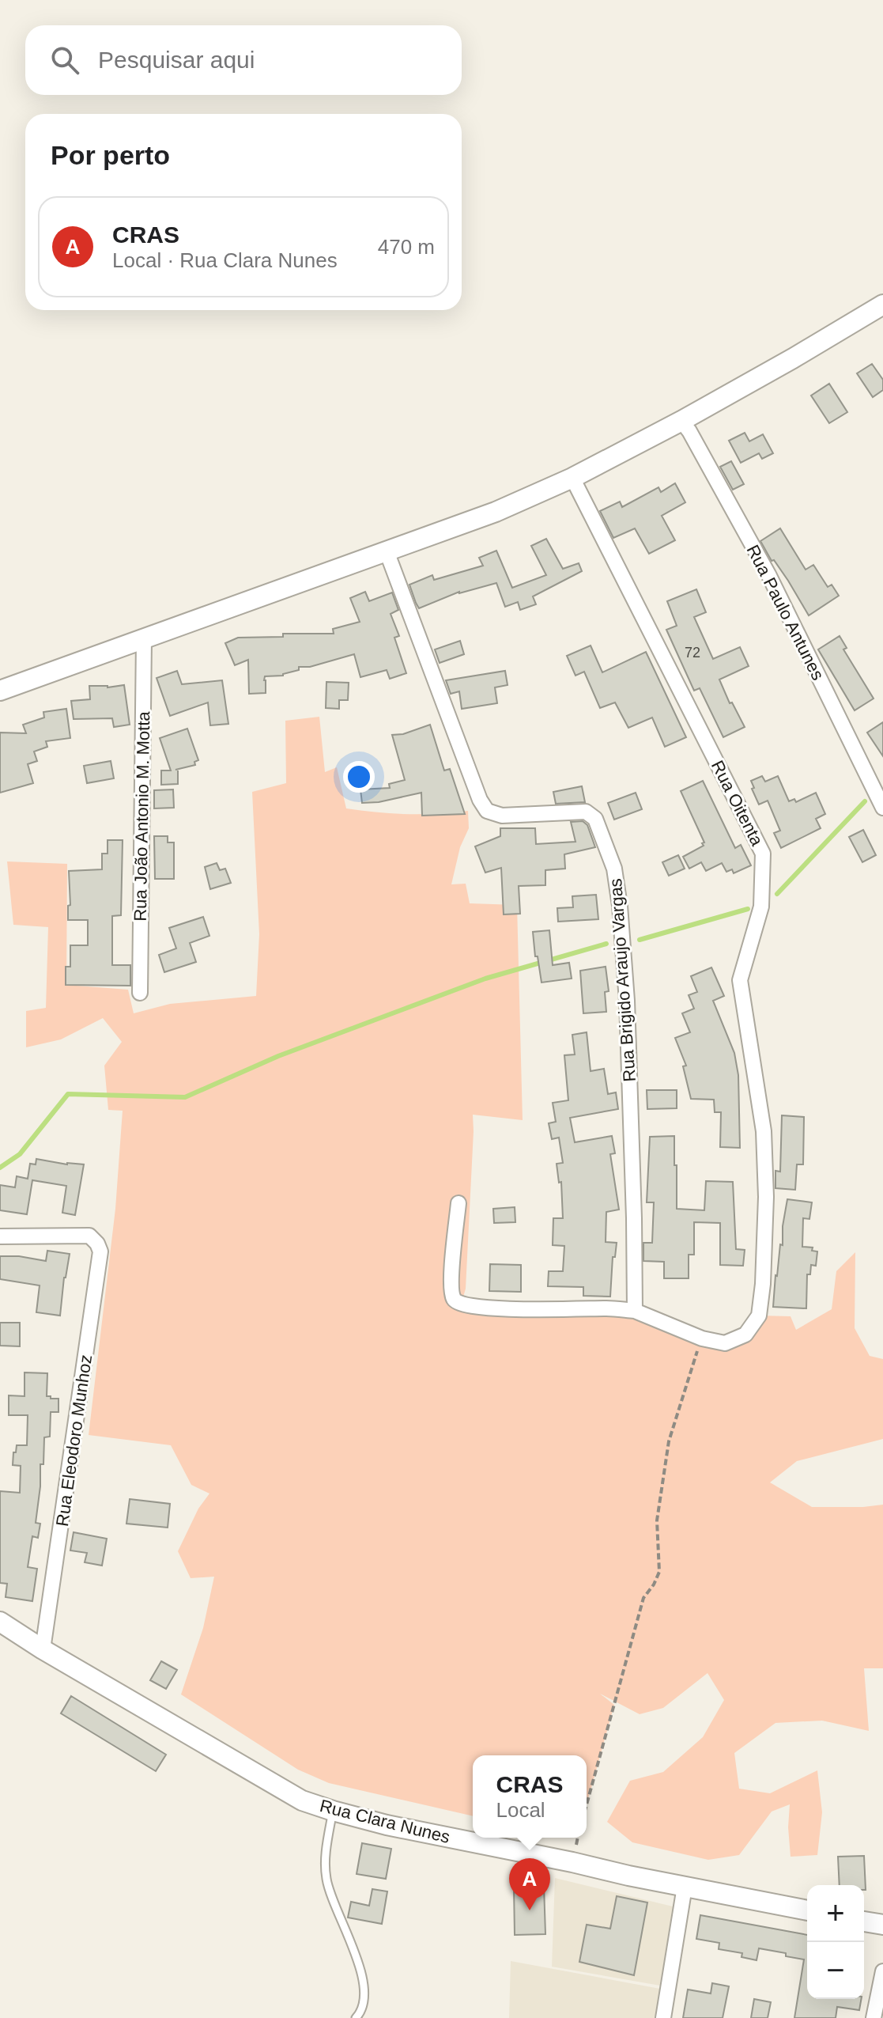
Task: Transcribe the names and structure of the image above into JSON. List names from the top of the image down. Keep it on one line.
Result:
{"streets":{"main road":["Rua Clara Nunes"],"street":["Rua Paulo Antunes","Rua Oitenta","Rua João Antonio M. Motta","Rua Brigido Araujo Vargas","Rua Eleodoro Munhoz"]},"crossings":[["Rua Eleodoro Munhoz","Rua Clara Nunes"]],"house_numbers":["72"],"page":{"search":"Pesquisar aqui","heading":"Por perto","list":[{"mark":"A","name":"CRAS","note":"Local · Rua Clara Nunes","value":"470 m"}],"popup":["CRAS","Local"],"pins":"A","map_buttons":["+","−"]}}
